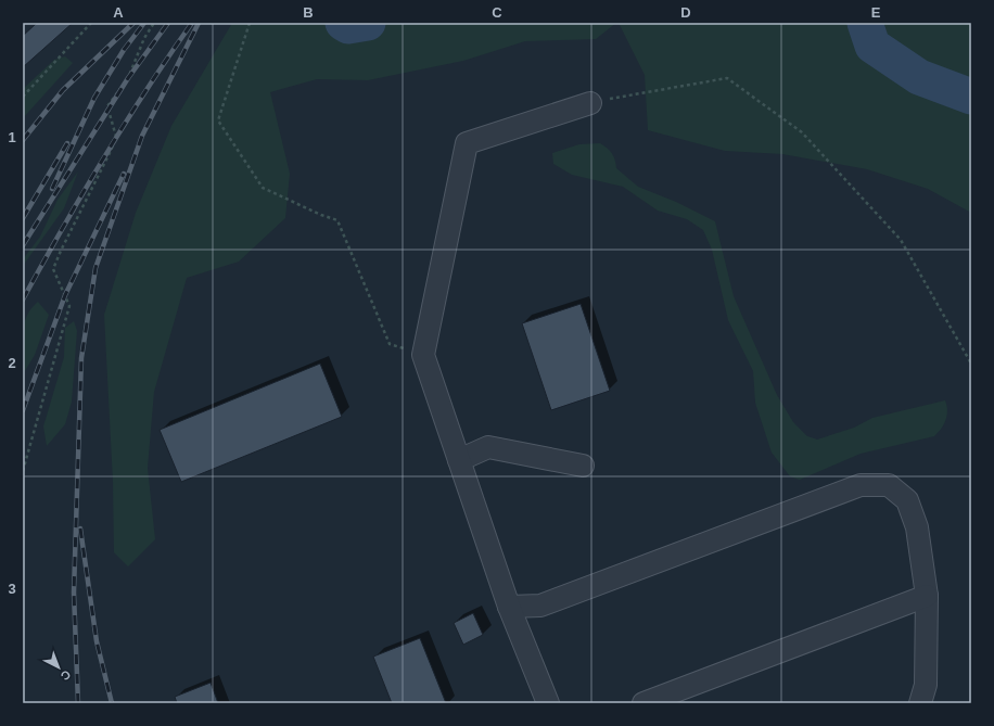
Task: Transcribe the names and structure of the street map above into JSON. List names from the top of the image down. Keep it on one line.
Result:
{"north":"bottom right","grid":{"columns":["A","B","C","D","E"],"rows":["1","2","3"]}}
